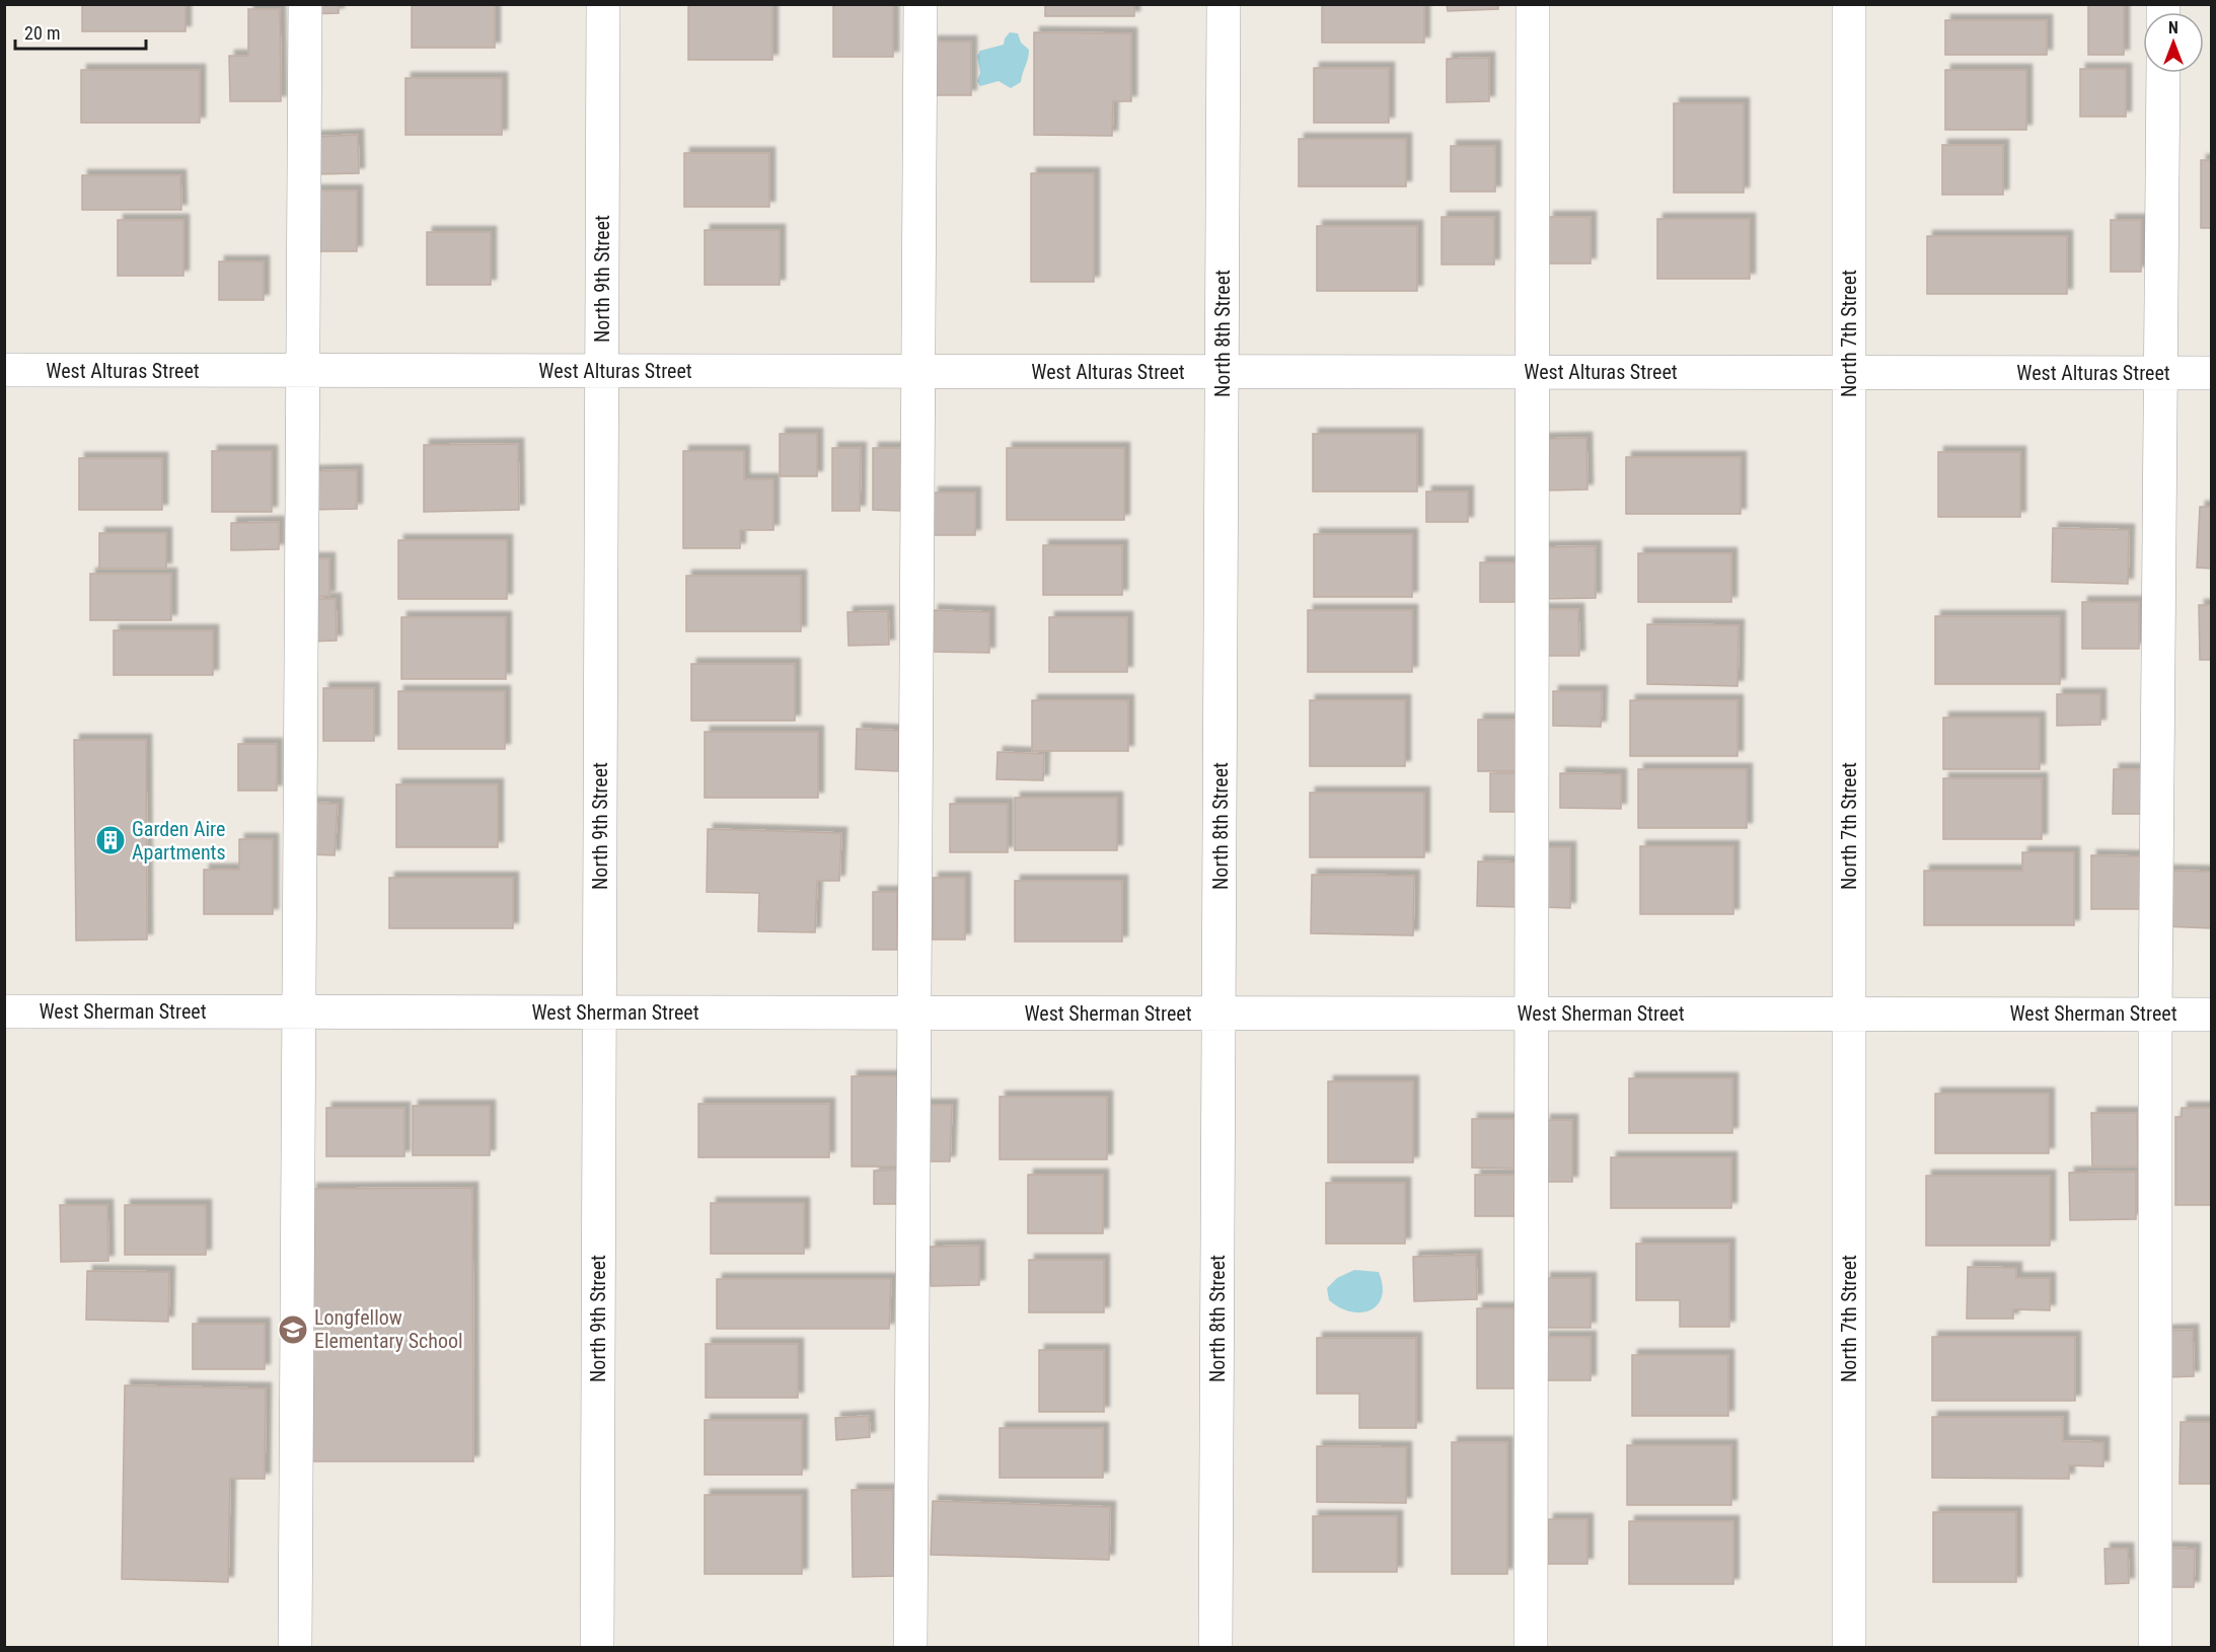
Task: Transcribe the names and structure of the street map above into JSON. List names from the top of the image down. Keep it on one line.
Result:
{"streets":{"street":["North 9th Street","North 8th Street","North 7th Street","West Alturas Street","West Sherman Street"]},"crossings":[["North 9th Street","West Alturas Street"],["North 9th Street","West Sherman Street"],["North 8th Street","West Alturas Street"],["North 8th Street","West Sherman Street"],["North 7th Street","West Alturas Street"],["North 7th Street","West Sherman Street"]],"places":{"building":["Garden Aire Apartments"],"school or university":["Longfellow Elementary School"]},"scale_bar":"20 m","north":"top"}
